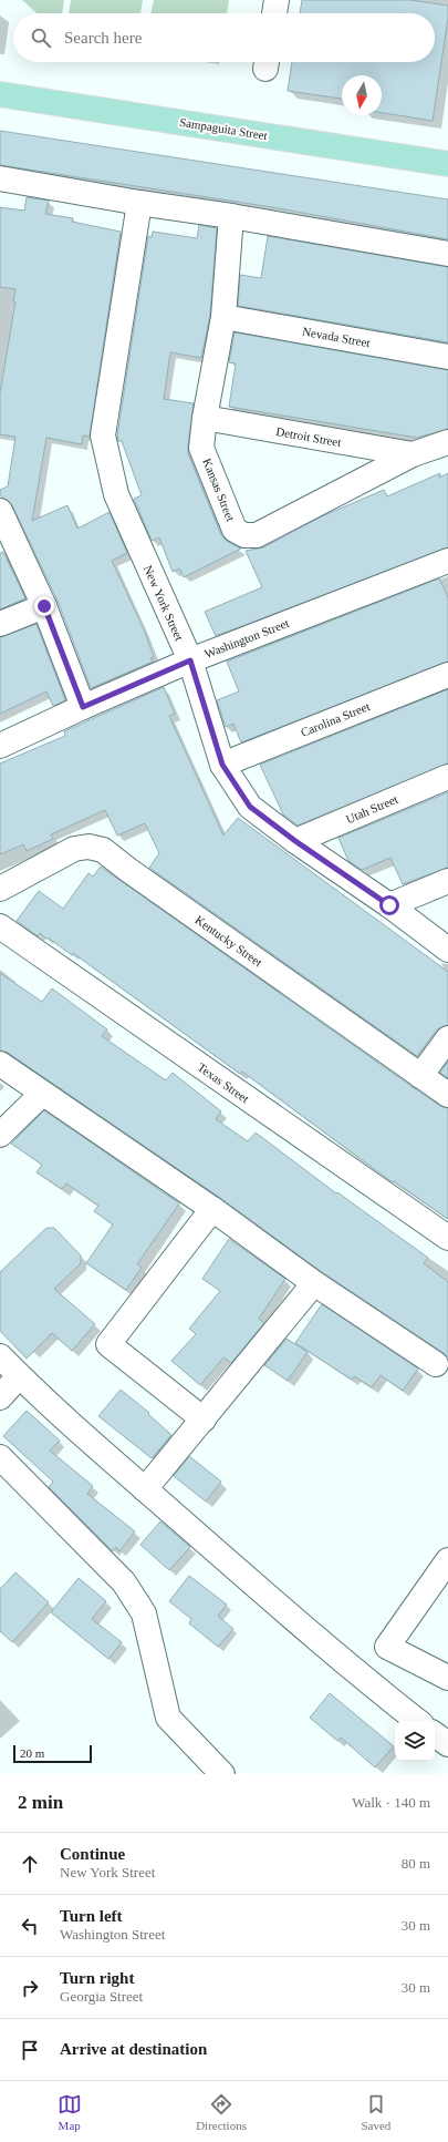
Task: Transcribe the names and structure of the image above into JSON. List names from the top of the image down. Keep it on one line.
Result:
{"streets":{"main road":["Sampaguita Street"],"street":["Nevada Street","Detroit Street","Kansas Street","New York Street","Washington Street","Carolina Street","Utah Street","Kentucky Street","Texas Street"]},"crossings":[["Nevada Street","Kansas Street"],["Detroit Street","Kansas Street"],["New York Street","Washington Street"],["New York Street","Carolina Street"],["New York Street","Utah Street"]],"scale_bar":"20 m","north":"bottom","page":{"search":"Search here","scale":"20 m","heading":["2 min","Walk · 140 m"],"list":[["Continue","New York Street","80 m"],["Turn left","Washington Street","30 m"],["Turn right","Georgia Street","30 m"],"Arrive at destination"],"nav":["Map","Directions","Saved"]}}
